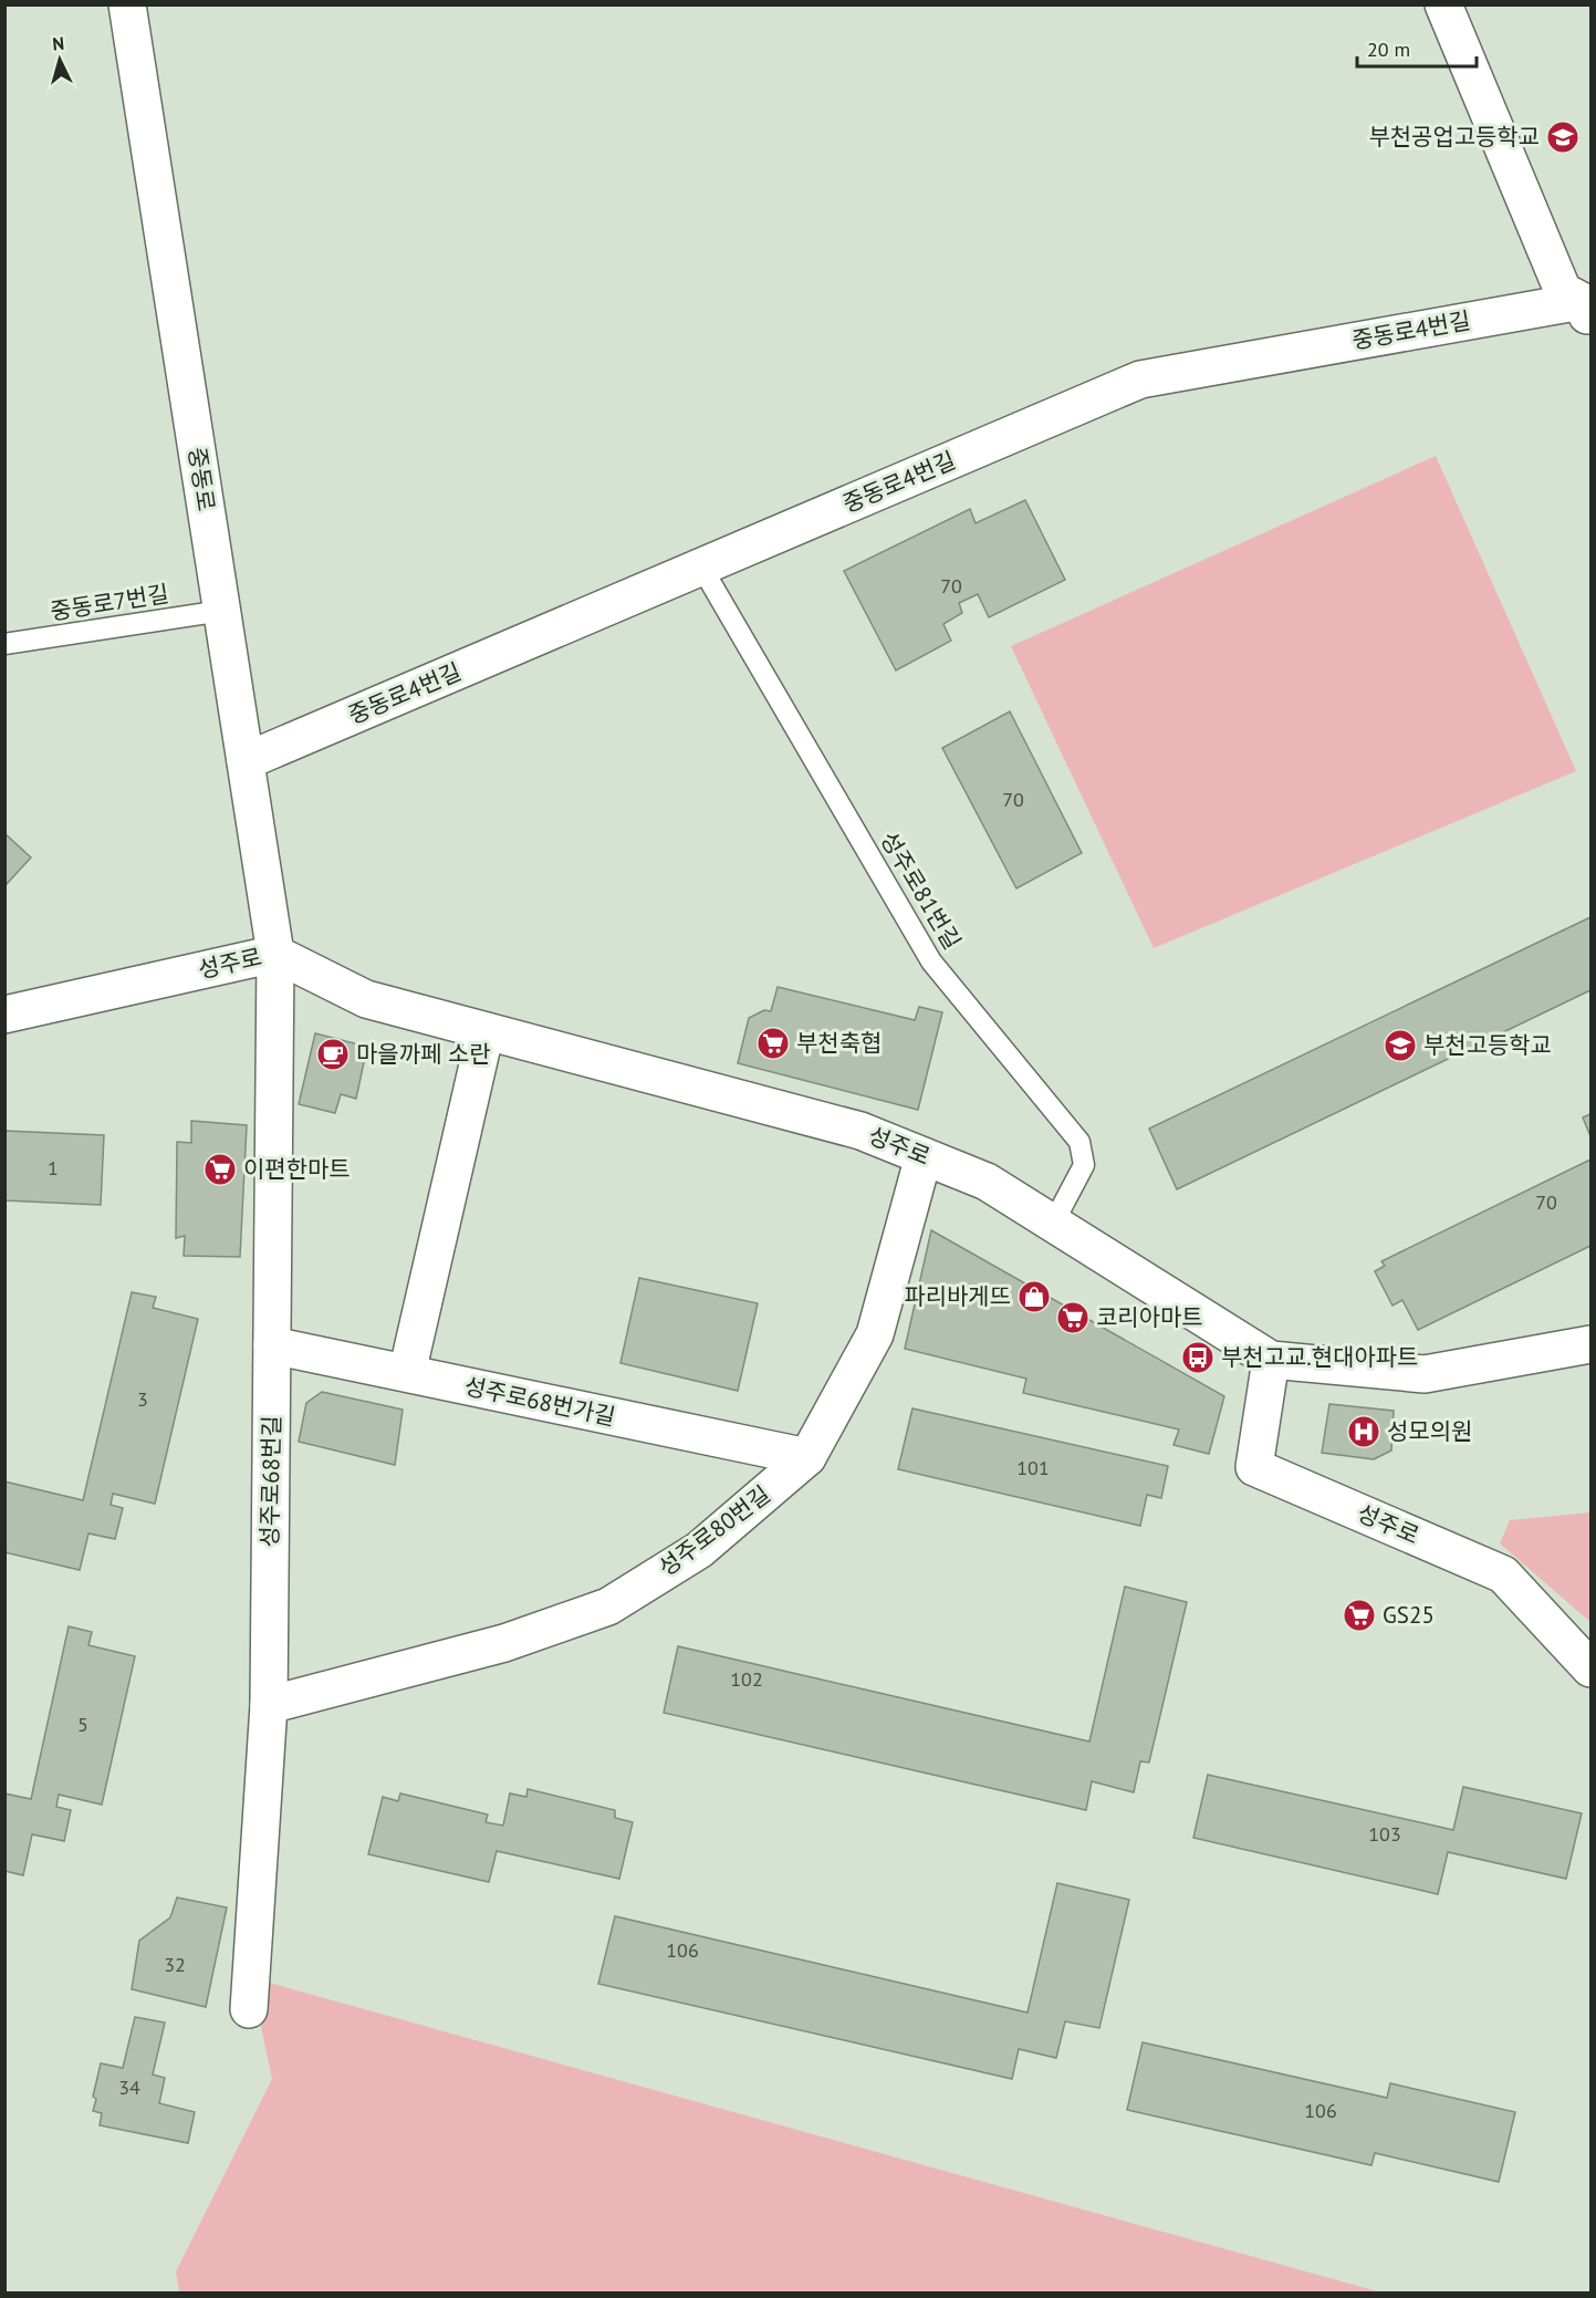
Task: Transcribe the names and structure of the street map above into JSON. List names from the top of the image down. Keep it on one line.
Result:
{"streets":{"street":["중동로4번길","중동로","성주로","성주로68번가길","성주로68번길","성주로80번길"],"lane":["중동로7번길","성주로81번길"]},"crossings":[["중동로4번길","중동로"],["중동로4번길","성주로81번길"],["중동로","중동로7번길"],["중동로","성주로"],["중동로","성주로68번길"],["성주로81번길","성주로"],["성주로","성주로68번길"],["성주로","성주로80번길"],["성주로68번가길","성주로68번길"],["성주로68번가길","성주로80번길"],["성주로68번길","성주로80번길"]],"places":{"school or university":["부천공업고등학교","부천고등학교"],"supermarket":["부천축협","이편한마트","코리아마트","GS25"],"cafe":["마을까페 소란"],"shop":["파리바게뜨"],"bus stop":["부천고교.현대아파트"],"hospital":["성모의원"]},"house_numbers":["70","70","1","70","3","101","102","5","103","106","32","34","106"],"scale_bar":"20 m","north":"top"}
